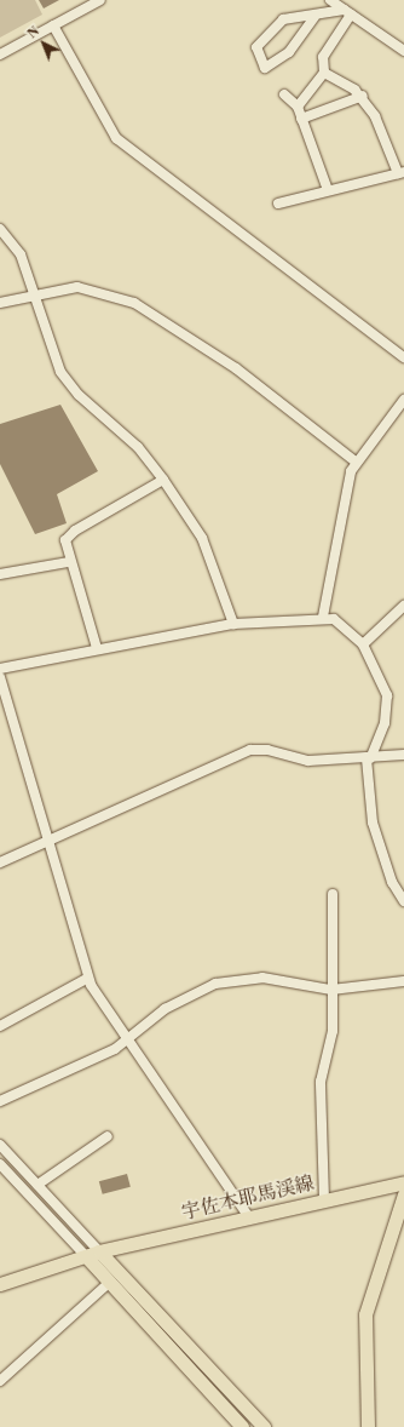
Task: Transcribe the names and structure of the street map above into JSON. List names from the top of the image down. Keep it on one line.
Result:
{"streets":{"main road":["宇佐本耶馬渓線"]},"north":"top left"}
